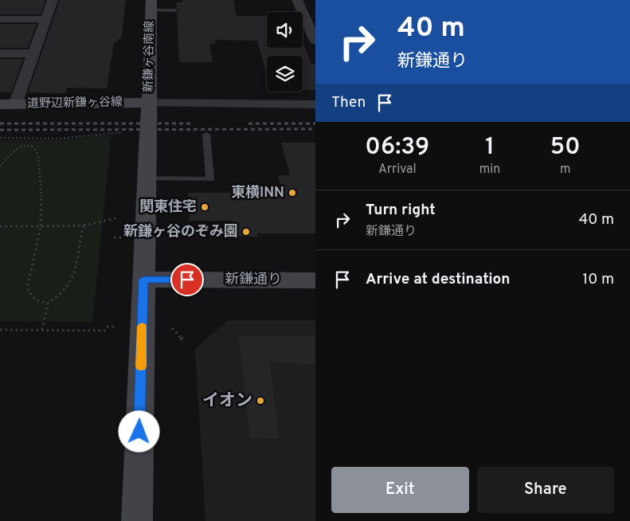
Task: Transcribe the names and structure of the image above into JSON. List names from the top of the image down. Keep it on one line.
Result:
{"streets":{"street":["新鎌ヶ谷南線","道野辺新鎌ヶ谷線","新鎌通り"]},"crossings":[["新鎌ヶ谷南線","道野辺新鎌ヶ谷線"]],"places":["東横INN","関東住宅","新鎌ヶ谷のぞみ園","イオン"],"page":{"turn":["40 m","新鎌通り"],"then":"Then","eta":["06:39","Arrival","1","min","50","m"],"list":[{"name":"Turn right","note":"新鎌通り","value":"40 m"},{"name":"Arrive at destination","value":"10 m"}],"buttons":["Exit","Share"]}}
